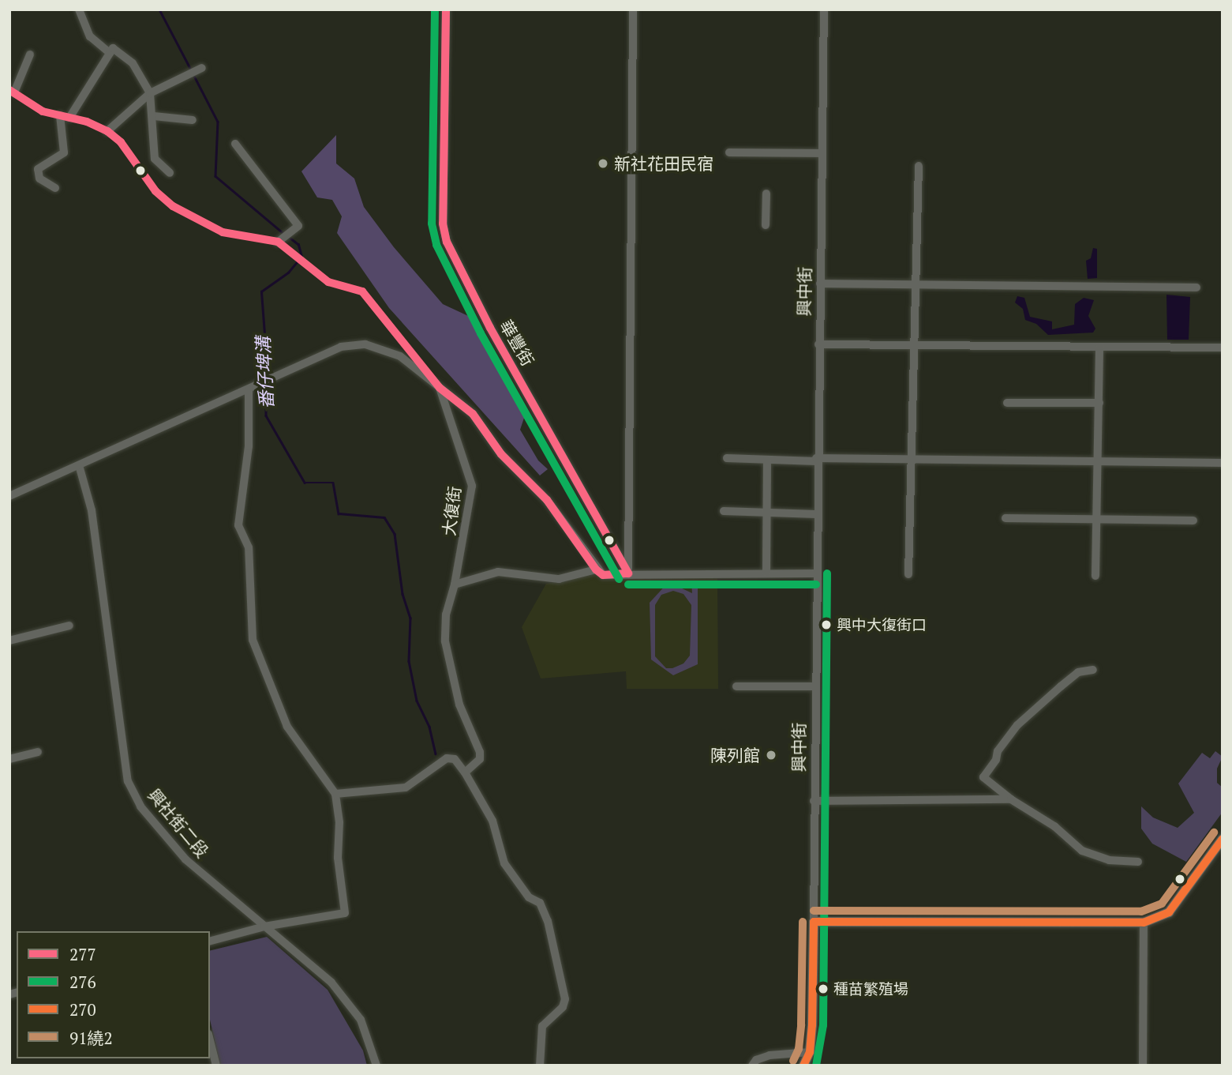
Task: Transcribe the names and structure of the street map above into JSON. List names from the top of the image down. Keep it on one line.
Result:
{"streets":{"street":["興中街","華豐街","大復街","興社街二段"]},"water":["番仔埤溝"],"places":["新社花田民宿","興中大復街口","陳列館","種苗繁殖場"],"lines":["transit line 277","transit line 276","transit line 91繞2","transit line 270"],"legend":["277","276","270","91繞2"]}
